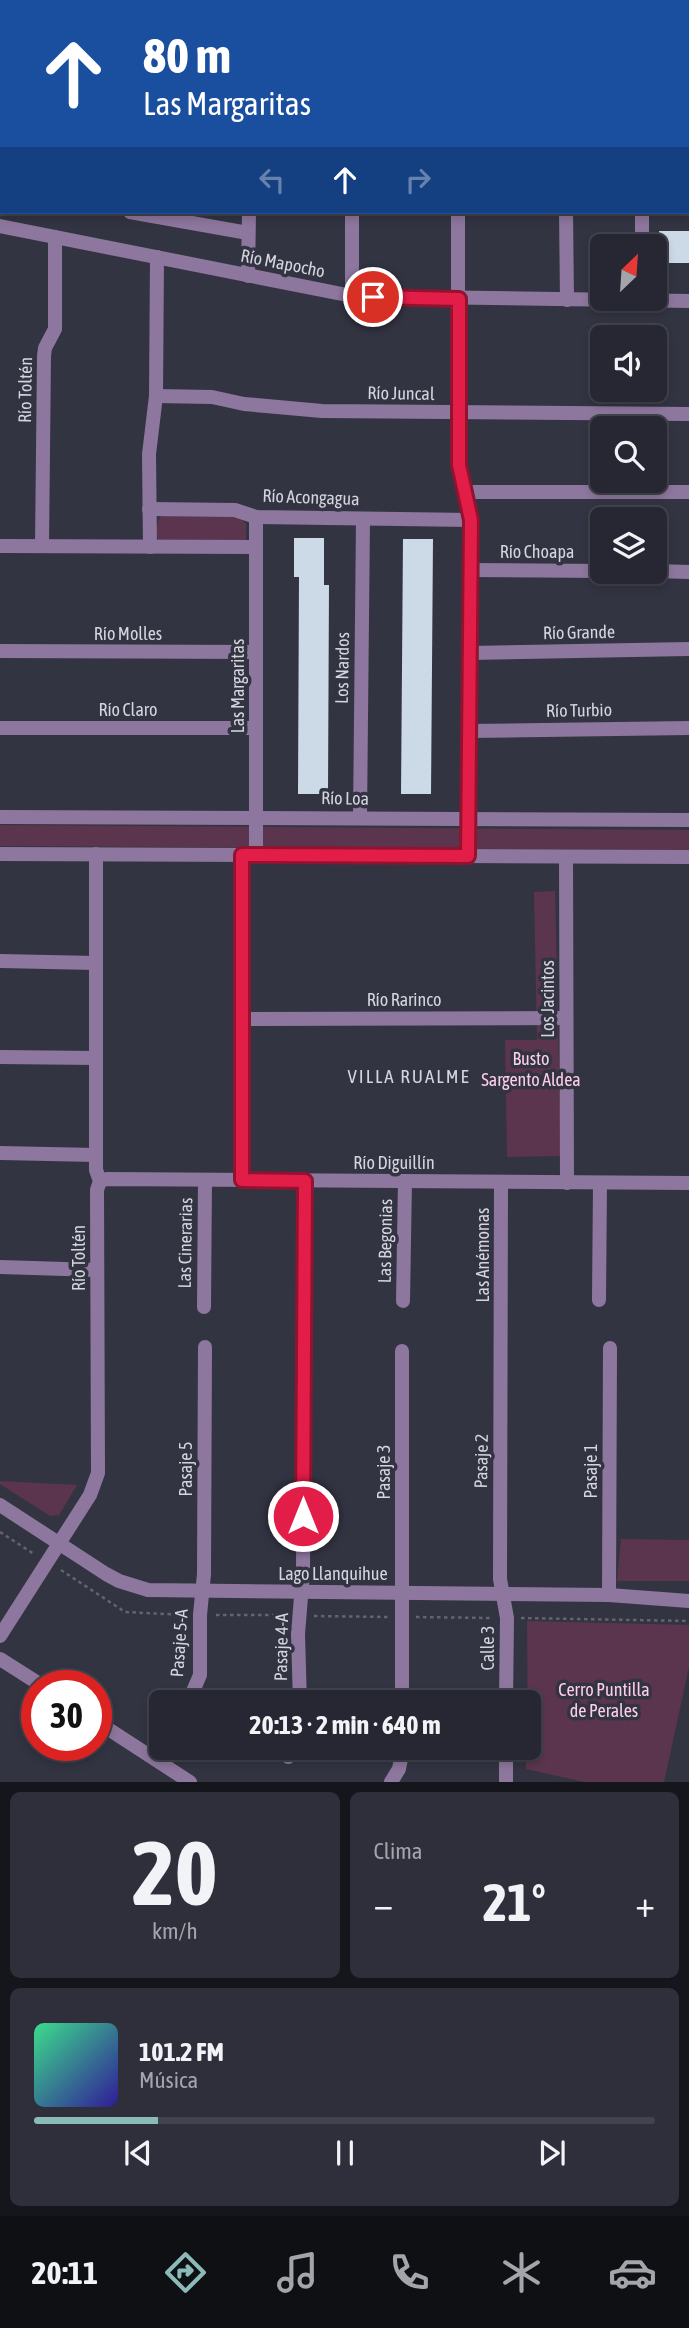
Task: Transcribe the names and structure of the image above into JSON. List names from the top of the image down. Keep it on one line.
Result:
{"streets":{"street":["Río Mapocho","Río Toltén","Río Juncal","Río Acongagua","Río Choapa","Río Grande","Río Molles","Los Nardos","Las Margaritas","Río Claro","Río Turbio","Río Loa","Río Rarinco","Los Jacintos","Río Diguillín","Las Begonias","Las Cinerarias","Las Anémonas","Pasaje 2","Pasaje 5","Pasaje 1","Pasaje 3","Lago Llanquihue","Pasaje 5-A","Pasaje 4-A","Calle 3"]},"crossings":[["Río Mapocho","Río Toltén"],["Río Toltén","Río Diguillín"],["Río Toltén","Lago Llanquihue"],["Río Acongagua","Los Nardos"],["Río Acongagua","Las Margaritas"],["Río Molles","Las Margaritas"],["Los Nardos","Río Loa"],["Las Margaritas","Río Claro"],["Las Margaritas","Río Loa"],["Las Margaritas","Río Rarinco"],["Las Margaritas","Río Diguillín"],["Río Rarinco","Los Jacintos"],["Los Jacintos","Río Diguillín"],["Río Diguillín","Las Begonias"],["Río Diguillín","Las Cinerarias"],["Río Diguillín","Las Anémonas"],["Río Diguillín","Pasaje 4-A"],["Las Anémonas","Pasaje 2"],["Pasaje 2","Lago Llanquihue"],["Pasaje 2","Calle 3"],["Pasaje 5","Lago Llanquihue"],["Pasaje 5","Pasaje 5-A"],["Pasaje 1","Lago Llanquihue"],["Pasaje 3","Lago Llanquihue"],["Lago Llanquihue","Pasaje 5-A"],["Lago Llanquihue","Pasaje 4-A"],["Lago Llanquihue","Calle 3"]],"districts":["VILLA RUALME"],"parks":["Busto Sargento Aldea","Cerro Puntilla de Perales"],"north":"top right","page":{"turn":["80 m","Las Margaritas"],"limit":"30","trip":"20:13 · 2 min · 640 m","tile":[["20","km/h"],"Clima"],"heat":["−","21°","+"],"song":["101.2 FM","Música"],"tabs":"20:11"}}
